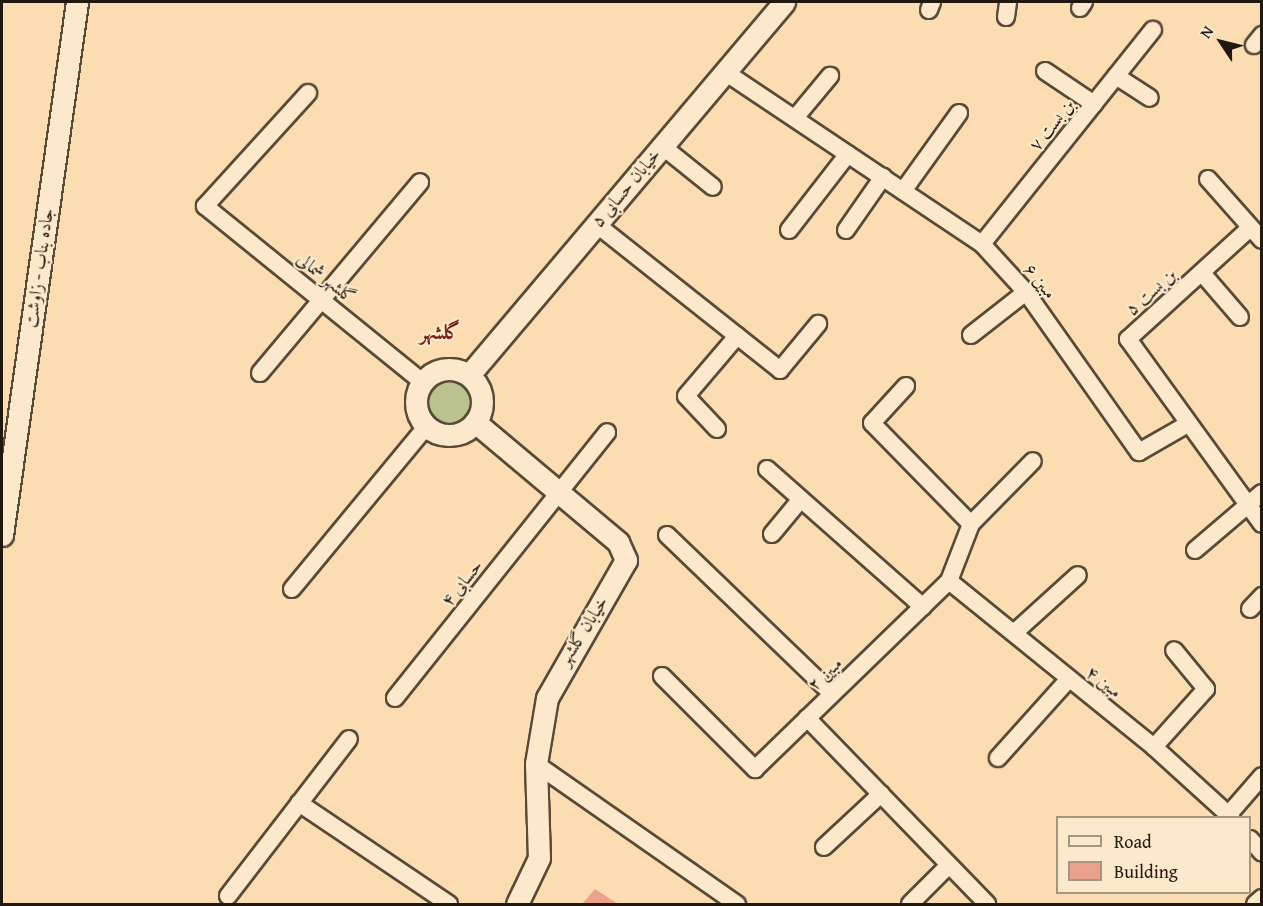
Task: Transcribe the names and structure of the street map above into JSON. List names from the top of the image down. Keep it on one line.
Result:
{"streets":{"street":["بن بست ۷","خیابان حسابی ۵","جاده بناب - زاوشت","گلشهر شمالی","مبین ۶","بن بست ۵","حسابی ۴","خیابان گلشهر","مبین ۲","مبین ۴"]},"crossings":[["بن بست ۷","مبین ۶"],["خیابان حسابی ۵","گلشهر شمالی"],["خیابان حسابی ۵","مبین ۶"],["خیابان حسابی ۵","خیابان گلشهر"],["گلشهر شمالی","خیابان گلشهر"],["مبین ۶","بن بست ۵"],["حسابی ۴","خیابان گلشهر"],["مبین ۲","مبین ۴"]],"districts":["گلشهر"],"legend":["Road","Building"],"north":"top left"}
